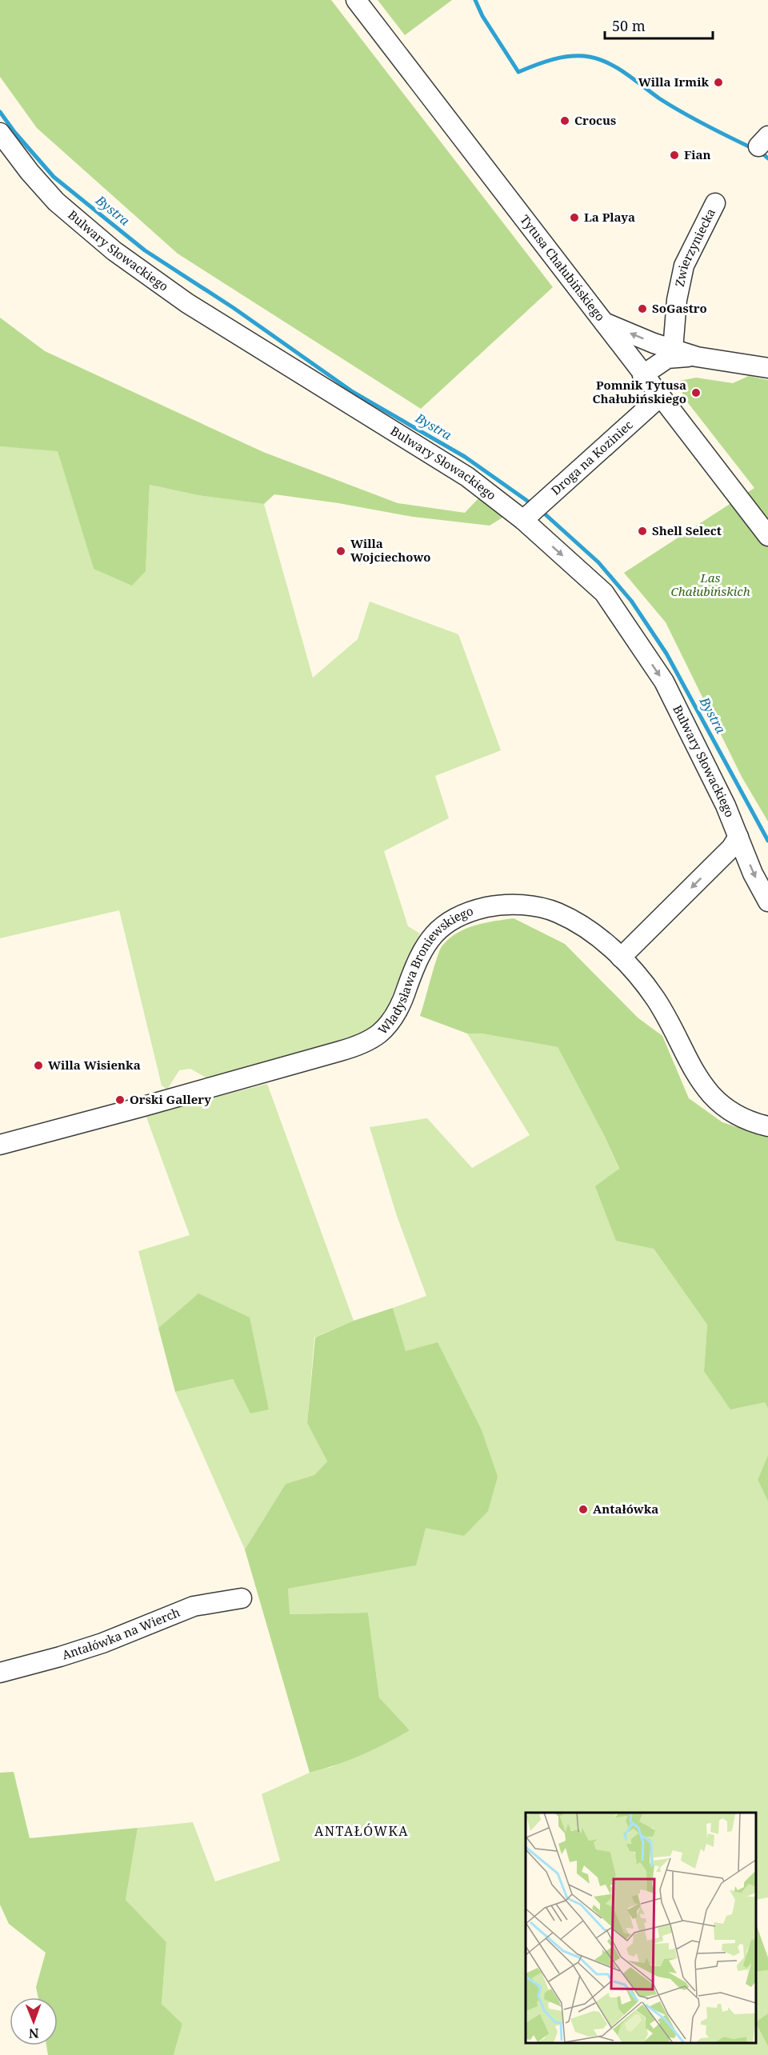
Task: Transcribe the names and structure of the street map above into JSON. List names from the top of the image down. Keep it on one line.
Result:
{"streets":{"street":["Zwierzyniecka","Bulwary Słowackiego","Tytusa Chałubińskiego","Droga na Koziniec","Władysława Broniewskiego","Antałówka na Wierch"]},"crossings":[["Bulwary Słowackiego","Droga na Koziniec"],["Tytusa Chałubińskiego","Droga na Koziniec"]],"one_way":["Bulwary Słowackiego"],"districts":["ANTAŁÓWKA"],"water":["Bystra"],"parks":["Las Chałubińskich"],"places":["Willa Irmik","Crocus","Fian","La Playa","SoGastro","Pomnik Tytusa Chałubińskiego","Shell Select","Willa Wojciechowo","Willa Wisienka","Orski Gallery","Antałówka"],"scale_bar":"50 m","north":"bottom"}
